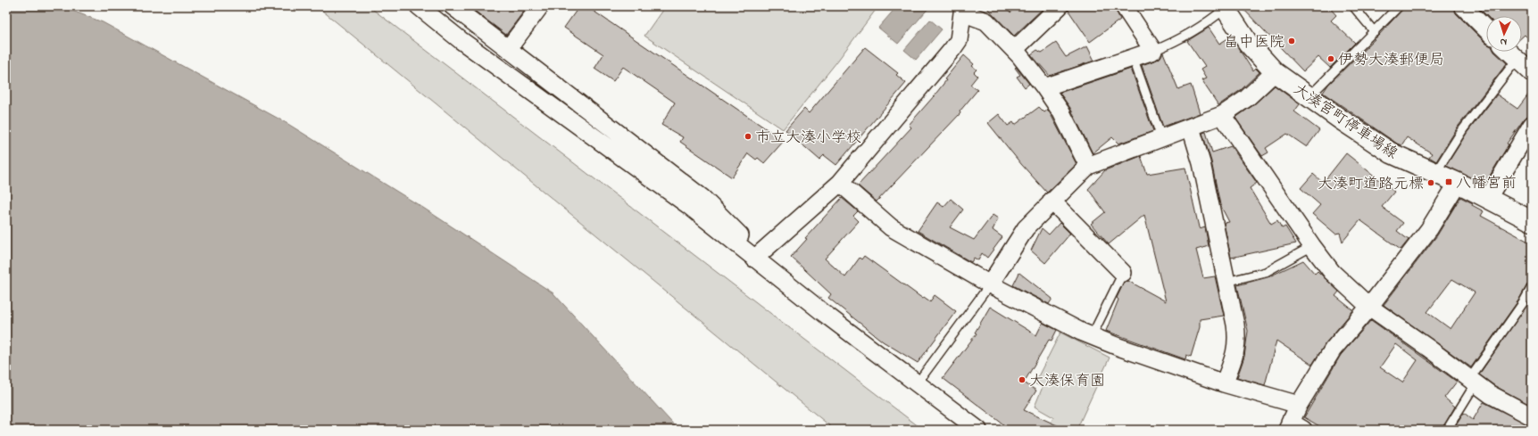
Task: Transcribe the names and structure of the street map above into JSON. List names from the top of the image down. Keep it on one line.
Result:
{"streets":{"main road":["大湊宮町停車場線"]},"places":{"other":["畠中医院","伊勢大湊郵便局","市立大湊小学校","大湊町道路元標","大湊保育園"],"transit":["八幡宮前"]},"north":"bottom"}
